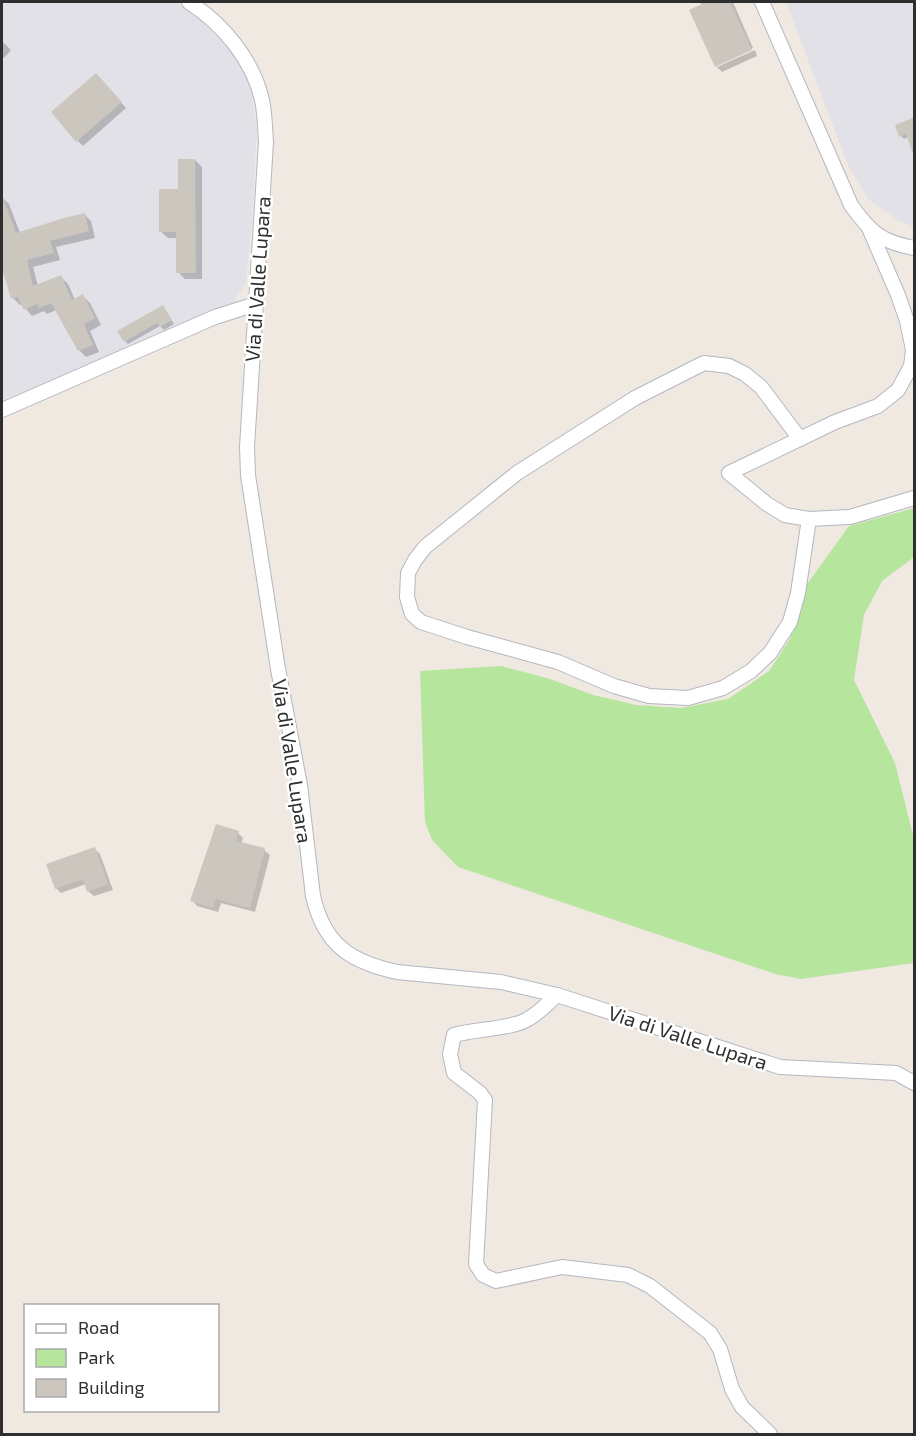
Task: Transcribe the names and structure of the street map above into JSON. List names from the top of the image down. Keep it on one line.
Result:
{"streets":{"street":["Via di Valle Lupara"]},"legend":["Road","Park","Building"]}
